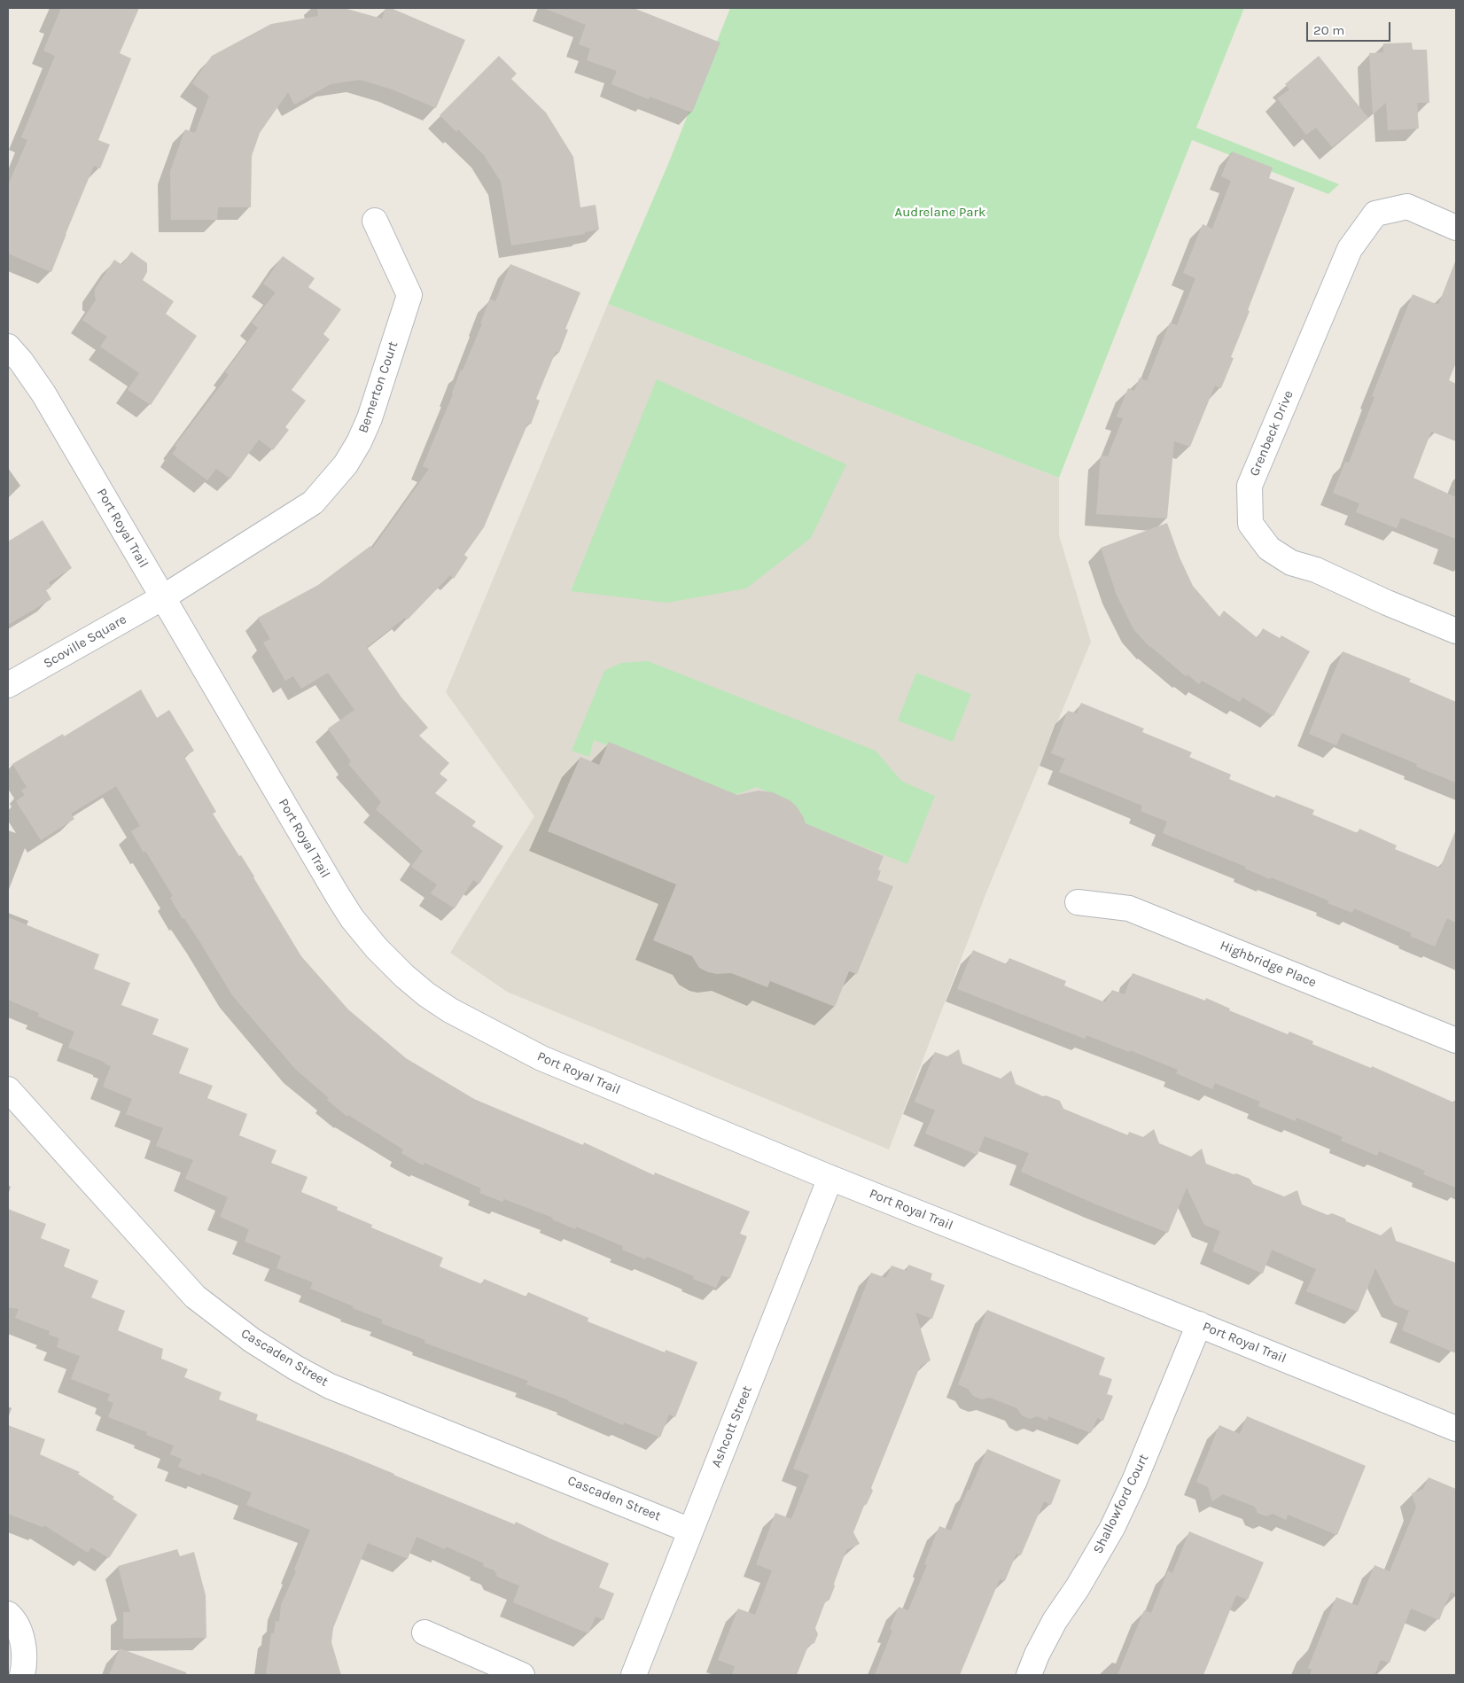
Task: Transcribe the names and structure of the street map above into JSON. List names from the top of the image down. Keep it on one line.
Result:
{"streets":{"street":["Bemerton Court","Grenbeck Drive","Port Royal Trail","Scoville Square","Highbridge Place","Cascaden Street","Ashcott Street","Shallowford Court"]},"crossings":[["Bemerton Court","Port Royal Trail"],["Bemerton Court","Scoville Square"],["Port Royal Trail","Scoville Square"],["Port Royal Trail","Ashcott Street"],["Port Royal Trail","Shallowford Court"],["Cascaden Street","Ashcott Street"]],"parks":["Audrelane Park"],"scale_bar":"20 m"}
